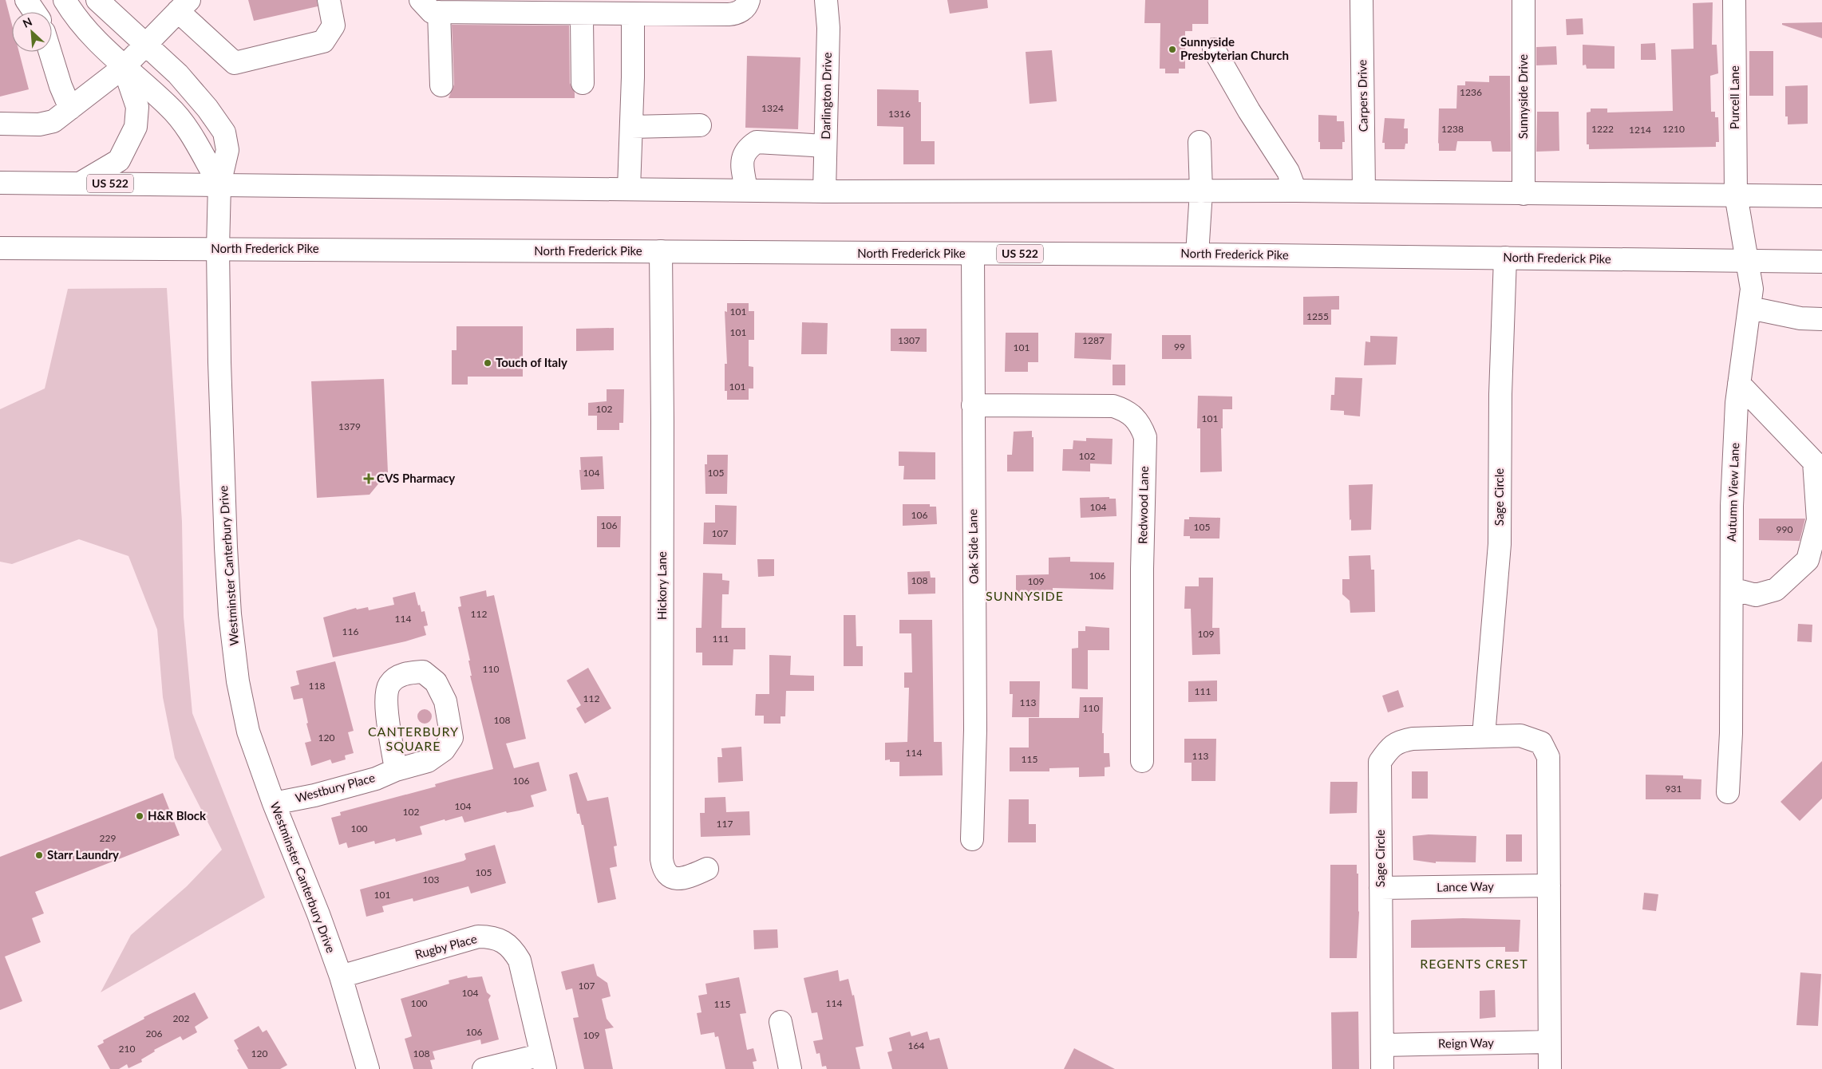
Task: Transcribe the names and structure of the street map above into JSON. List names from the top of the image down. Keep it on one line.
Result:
{"streets":{"street":["Darlington Drive","Carpers Drive","Sunnyside Drive","Purcell Lane","US 522","North Frederick Pike","Autumn View Lane","Sage Circle","Redwood Lane","Oak Side Lane","Westminster Canterbury Drive","Hickory Lane","Westbury Place","Lance Way","Rugby Place","Reign Way"]},"crossings":[["Darlington Drive","US 522"],["Carpers Drive","US 522"],["Sunnyside Drive","US 522"],["Purcell Lane","US 522"],["Purcell Lane","Autumn View Lane"],["US 522","Autumn View Lane"],["US 522","Westminster Canterbury Drive"],["North Frederick Pike","Autumn View Lane"],["North Frederick Pike","Sage Circle"],["North Frederick Pike","Oak Side Lane"],["North Frederick Pike","Westminster Canterbury Drive"],["North Frederick Pike","Hickory Lane"],["Sage Circle","Lance Way"],["Sage Circle","Reign Way"],["Redwood Lane","Oak Side Lane"],["Westminster Canterbury Drive","Westbury Place"],["Westminster Canterbury Drive","Rugby Place"]],"districts":["SUNNYSIDE","CANTERBURY SQUARE","REGENTS CREST"],"places":{"other":["Sunnyside Presbyterian Church","Touch of Italy","H&R Block","Starr Laundry"],"health":["CVS Pharmacy"]},"house_numbers":["1236","1324","1316","1238","1222","1210","1214","101","1255","101","1307","1287","99","101","101","102","101","1379","102","104","105","104","106","106","105","990","107","106","108","109","112","114","116","109","111","110","118","111","112","113","110","108","120","114","113","115","106","931","104","102","117","100","229","105","103","101","107","104","100","114","115","202","106","206","109","164","210","120","108"],"north":"top left"}
